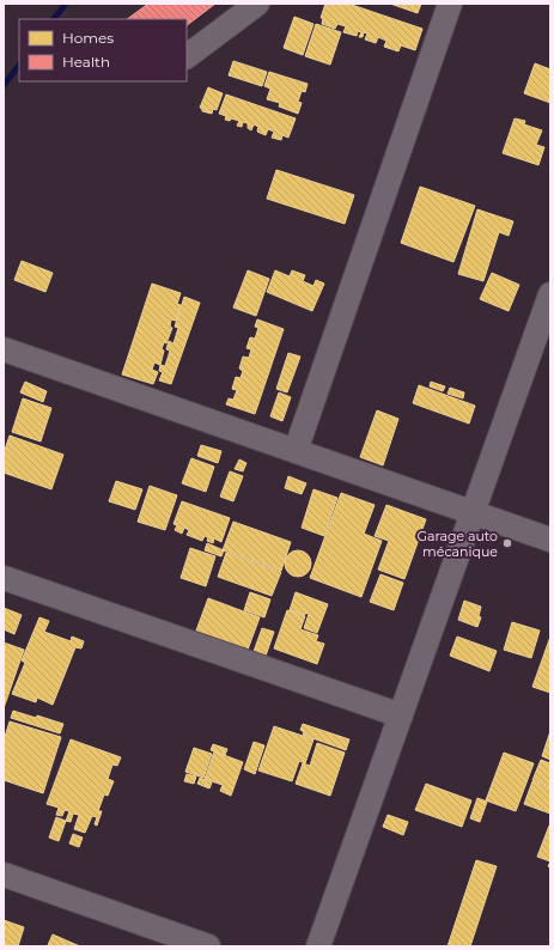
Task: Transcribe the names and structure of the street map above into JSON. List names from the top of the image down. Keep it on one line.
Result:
{"places":["Garage auto mécanique"],"legend":["Homes","Health"]}
